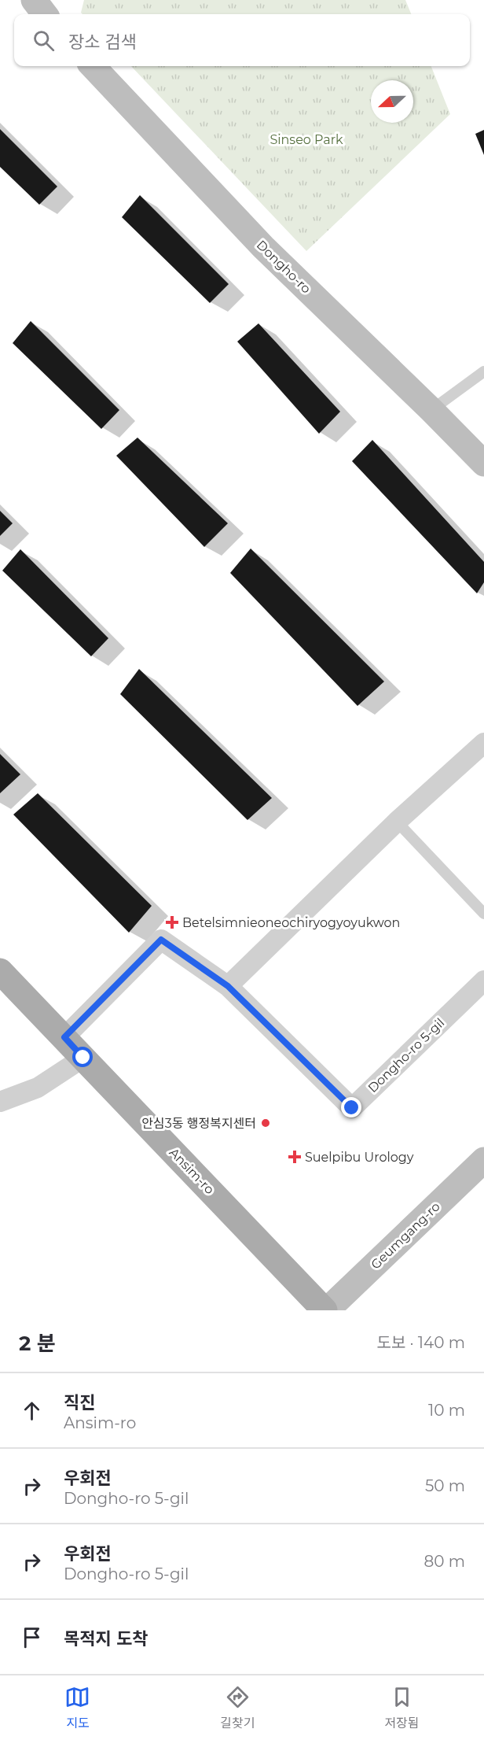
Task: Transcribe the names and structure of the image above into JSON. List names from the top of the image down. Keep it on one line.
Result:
{"streets":{"main road":["Ansim-ro"],"street":["Dongho-ro","Dongho-ro 5-gil","Geumgang-ro"]},"crossings":[["Dongho-ro 5-gil","Ansim-ro"],["Ansim-ro","Geumgang-ro"]],"parks":["Sinseo Park"],"places":{"health":["Betelsimnieoneochiryogyoyukwon","Suelpibu Urology"],"other":["안심3동 행정복지센터"]},"north":"left","page":{"search":"장소 검색","heading":["2 분","도보 · 140 m"],"list":[["직진","Ansim-ro","10 m"],["우회전","Dongho-ro 5-gil","50 m"],["우회전","Dongho-ro 5-gil","80 m"],"목적지 도착"],"nav":["지도","길찾기","저장됨"]}}
